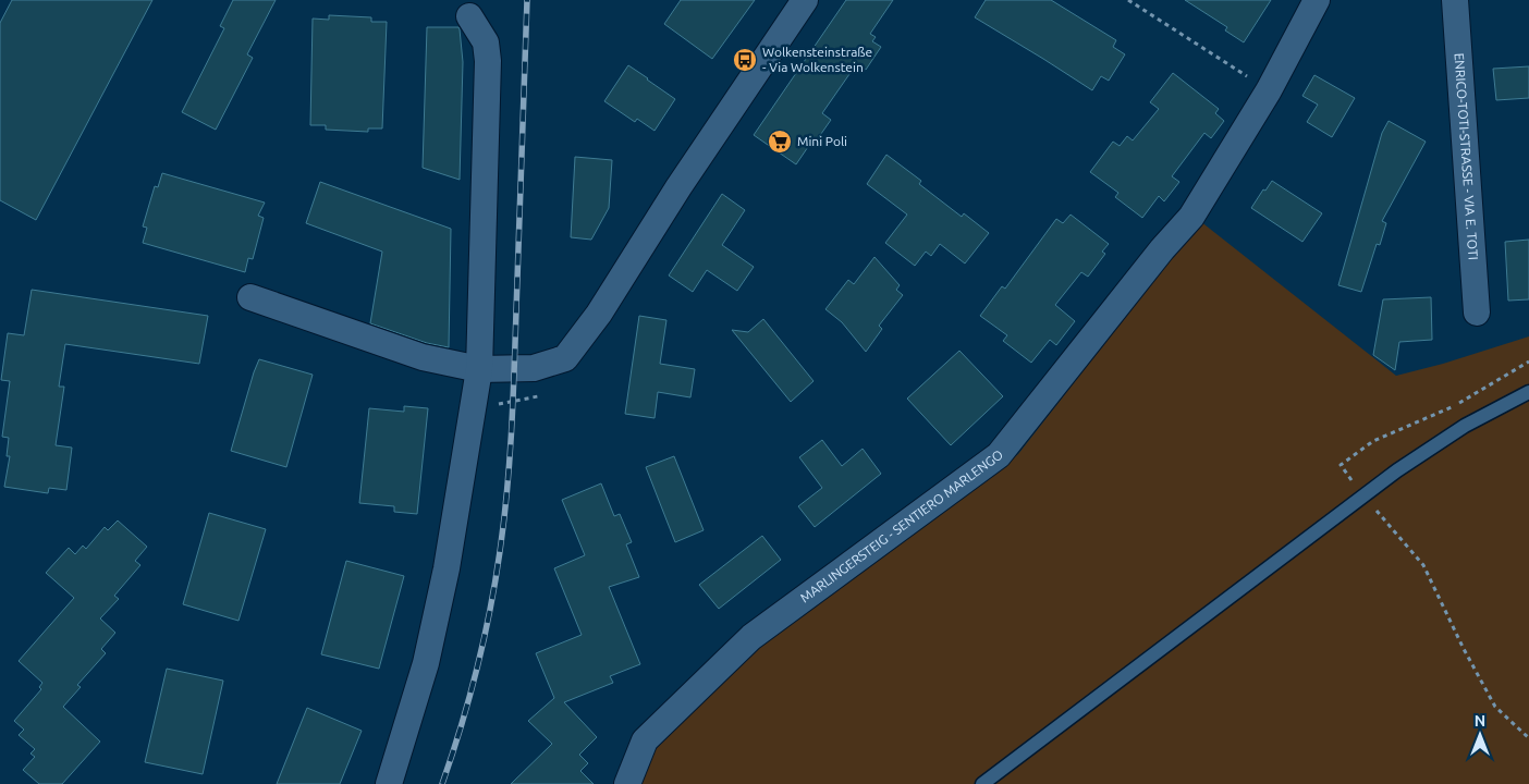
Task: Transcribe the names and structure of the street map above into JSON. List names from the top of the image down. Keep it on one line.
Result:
{"streets":{"street":["ENRICO-TOTI-STRASSE - VIA E. TOTI","MARLINGERSTEIG - SENTIERO MARLENGO"]},"places":{"bus stop":["Wolkensteinstraße - Via Wolkenstein"],"supermarket":["Mini Poli"]},"north":"top"}
